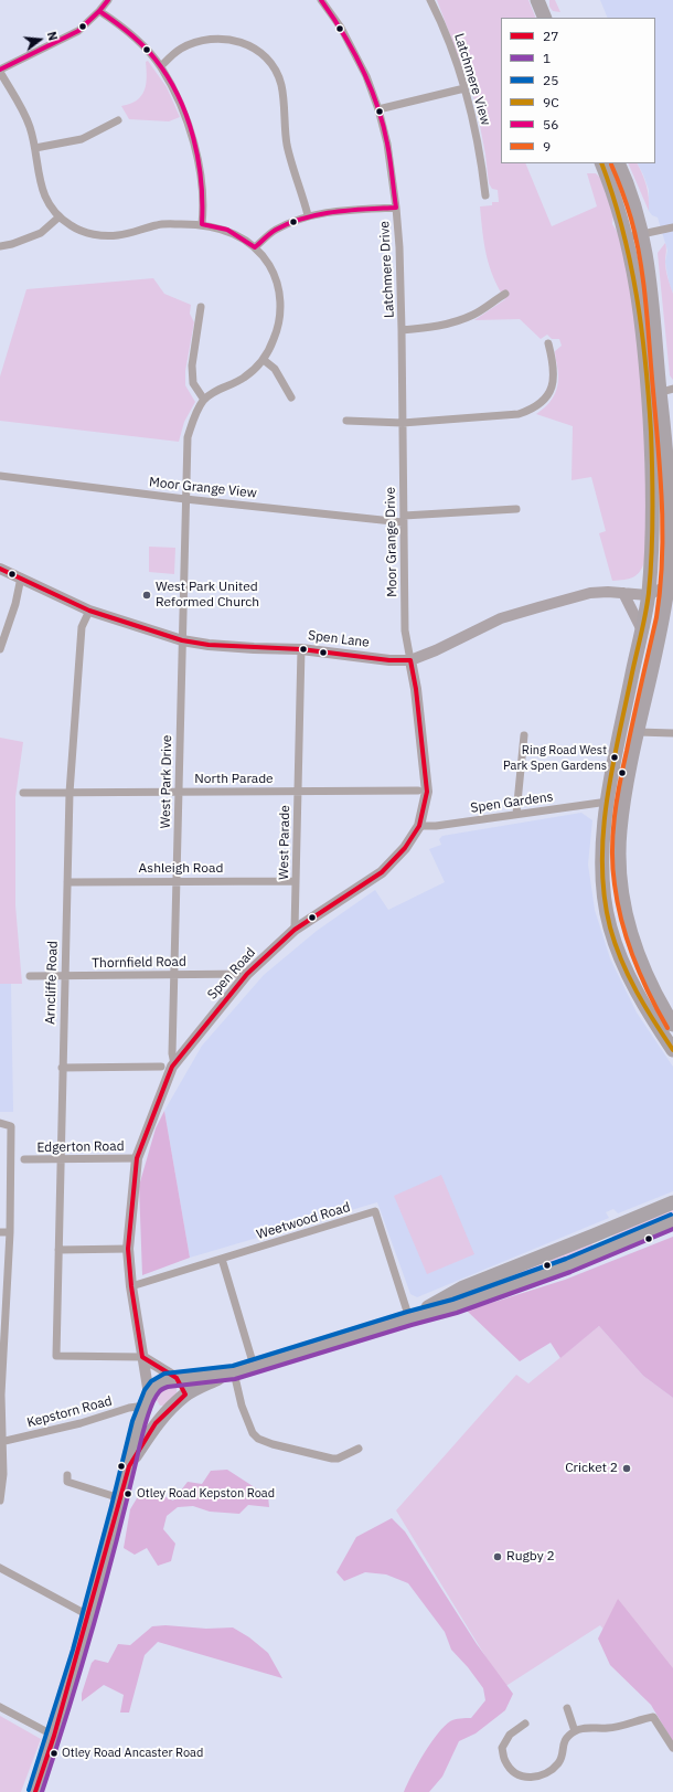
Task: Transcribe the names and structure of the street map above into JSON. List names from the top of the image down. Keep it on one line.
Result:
{"streets":{"street":["Latchmere View","Latchmere Drive","Moor Grange View","Moor Grange Drive","Spen Lane","North Parade","West Park Drive","Spen Gardens","West Parade","Ashleigh Road","Thornfield Road","Spen Road","Arncliffe Road","Edgerton Road","Weetwood Road","Kepstorn Road"]},"crossings":[["Latchmere Drive","Moor Grange Drive"],["Moor Grange View","Moor Grange Drive"],["Moor Grange View","West Park Drive"],["Moor Grange Drive","Spen Lane"],["Moor Grange Drive","Spen Road"],["Spen Lane","West Park Drive"],["Spen Lane","West Parade"],["Spen Lane","Spen Road"],["Spen Lane","Arncliffe Road"],["North Parade","West Park Drive"],["North Parade","West Parade"],["North Parade","Arncliffe Road"],["West Park Drive","Ashleigh Road"],["West Park Drive","Thornfield Road"],["West Park Drive","Spen Road"],["Spen Gardens","Spen Road"],["West Parade","Ashleigh Road"],["West Parade","Spen Road"],["Ashleigh Road","Arncliffe Road"],["Thornfield Road","Spen Road"],["Thornfield Road","Arncliffe Road"],["Spen Road","Arncliffe Road"],["Spen Road","Edgerton Road"],["Spen Road","Weetwood Road"],["Spen Road","Kepstorn Road"],["Arncliffe Road","Edgerton Road"]],"places":["West Park United Reformed Church","Ring Road West Park Spen Gardens","Cricket 2","Otley Road Kepston Road","Rugby 2","Otley Road Ancaster Road"],"lines":["transit line 56","transit line 9C","transit line 9","transit line 27","transit line 25","transit line 1"],"legend":["27","1","25","9C","56","9"],"north":"right"}
